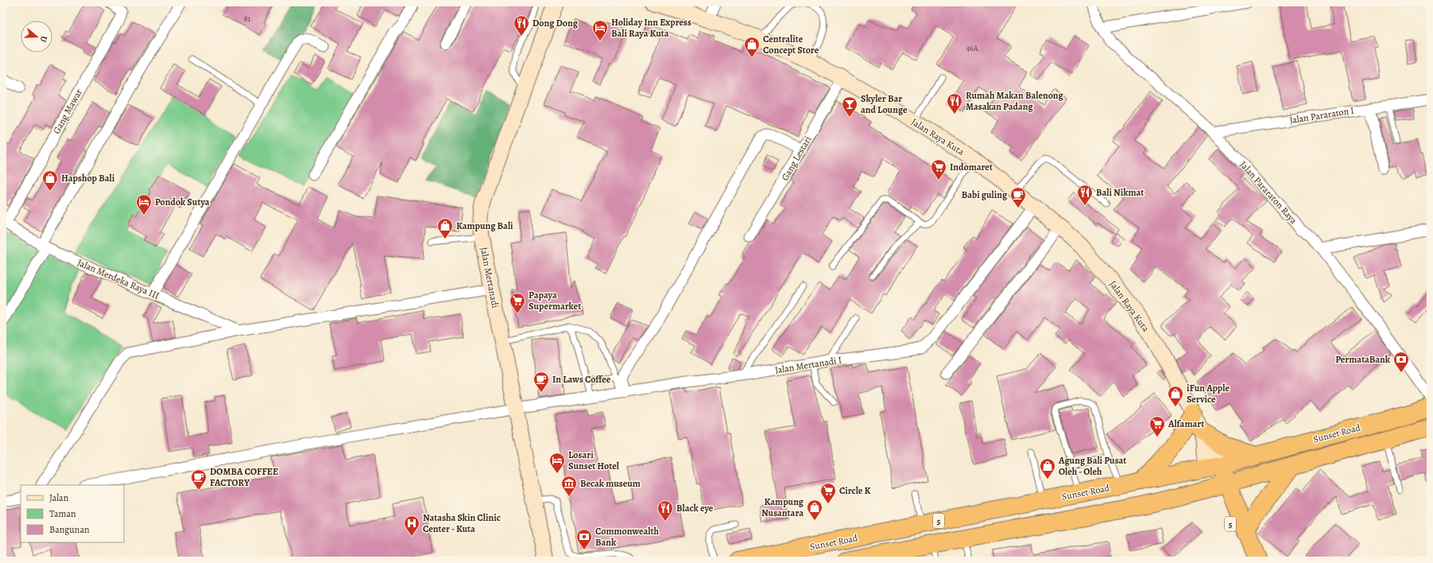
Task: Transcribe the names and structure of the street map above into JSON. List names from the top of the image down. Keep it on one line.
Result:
{"streets":{"highway":["Sunset Road","5"],"main road":["Jalan Raya Kuta","Jalan Mertanadi"],"street":["Gang Mawar","Jalan Pararaton I","Gang Lestari","Jalan Pararaton Raya","Jalan Merdeka Raya III","Jalan Mertanadi I"]},"crossings":[["Gang Mawar","Jalan Merdeka Raya III"],["Jalan Pararaton I","Jalan Pararaton Raya"],["Jalan Raya Kuta","Gang Lestari"],["Jalan Raya Kuta","Jalan Mertanadi I"],["Jalan Raya Kuta","Sunset Road"],["Jalan Raya Kuta","5"],["Jalan Mertanadi","Jalan Mertanadi I"],["Sunset Road","5"]],"places":{"restaurant":["Dong Dong","Rumah Makan Balenong Masakan Padang","Bali Nikmat","Black eye"],"hotel":["Holiday Inn Express Bali Raya Kuta","Pondok Sutya","Losari Sunset Hotel"],"shop":["Centralite Concept Store","Hapshop Bali","Kampung Bali","iFun Apple Service","Agung Bali Pusat Oleh - Oleh","Kampung Nusantara"],"bar":["Skyler Bar and Lounge"],"supermarket":["Indomaret","Papaya Supermarket","Alfamart","Circle K"],"cafe":["Babi guling","In Laws Coffee","DOMBA COFFEE FACTORY"],"bank":["PermataBank","Commonwealth Bank"],"museum":["Becak museum"],"hospital":["Natasha Skin Clinic Center - Kuta"]},"house_numbers":["81","46A"],"legend":["Jalan","Taman","Bangunan"],"north":"right"}
